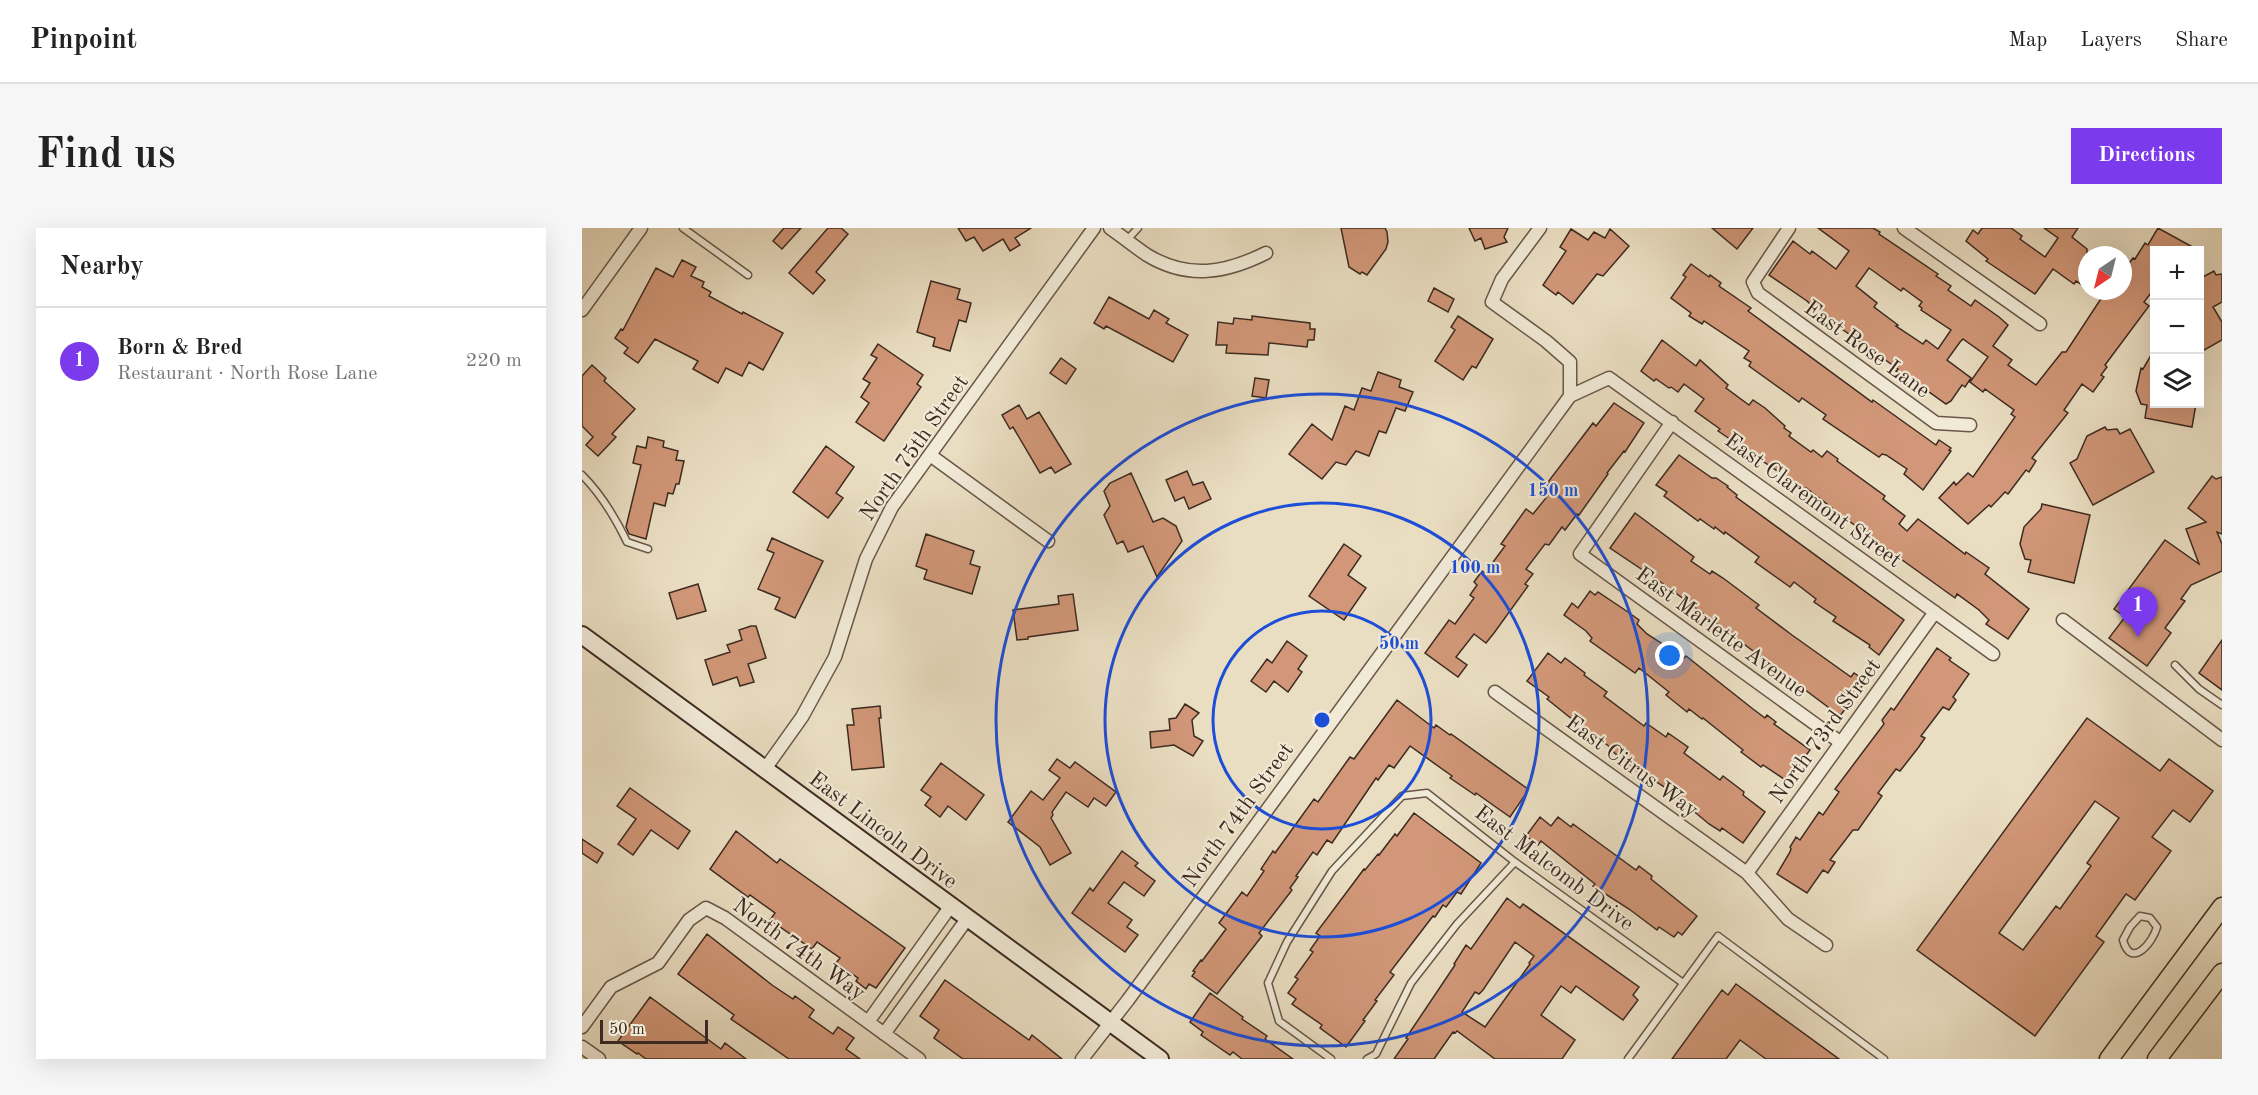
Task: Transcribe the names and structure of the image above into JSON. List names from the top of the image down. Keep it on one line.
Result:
{"streets":{"main road":["East Lincoln Drive"],"street":["East Rose Lane","North 75th Street","East Claremont Street","East Marlette Avenue","North 73rd Street","East Citrus Way","North 74th Street","North 74th Way"],"lane":["East Malcomb Drive"]},"crossings":[["North 75th Street","East Lincoln Drive"],["East Claremont Street","East Marlette Avenue"],["East Claremont Street","North 73rd Street"],["East Claremont Street","North 74th Street"],["East Marlette Avenue","North 73rd Street"],["North 73rd Street","East Citrus Way"],["North 74th Street","East Lincoln Drive"],["East Lincoln Drive","North 74th Way"]],"scale_bar":"50 m","north":"bottom left","page":{"header":"Pinpoint","nav":["Map","Layers","Share"],"buttons":"Directions","title":"Find us","heading":"Nearby","map_buttons":["+","−"],"list":[{"mark":"1","name":"Born & Bred","note":"Restaurant · North Rose Lane","value":"220 m"}],"pins":"1","scale":"50 m"},"rings":["150 m","100 m","50 m"]}
